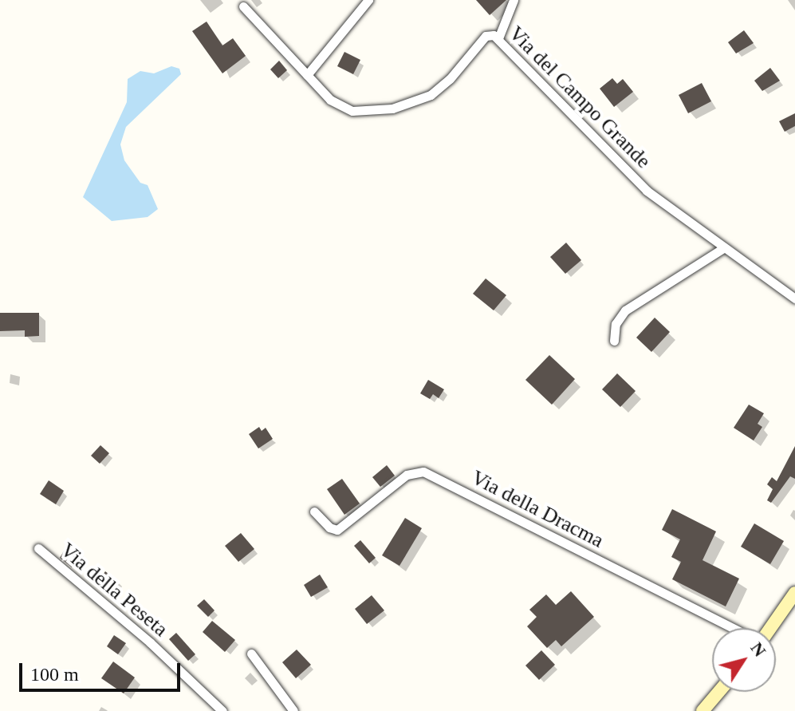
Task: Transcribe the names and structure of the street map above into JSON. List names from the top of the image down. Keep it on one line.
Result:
{"streets":{"street":["Via del Campo Grande","Via della Dracma","Via della Peseta"]},"scale_bar":"100 m","north":"top right"}
